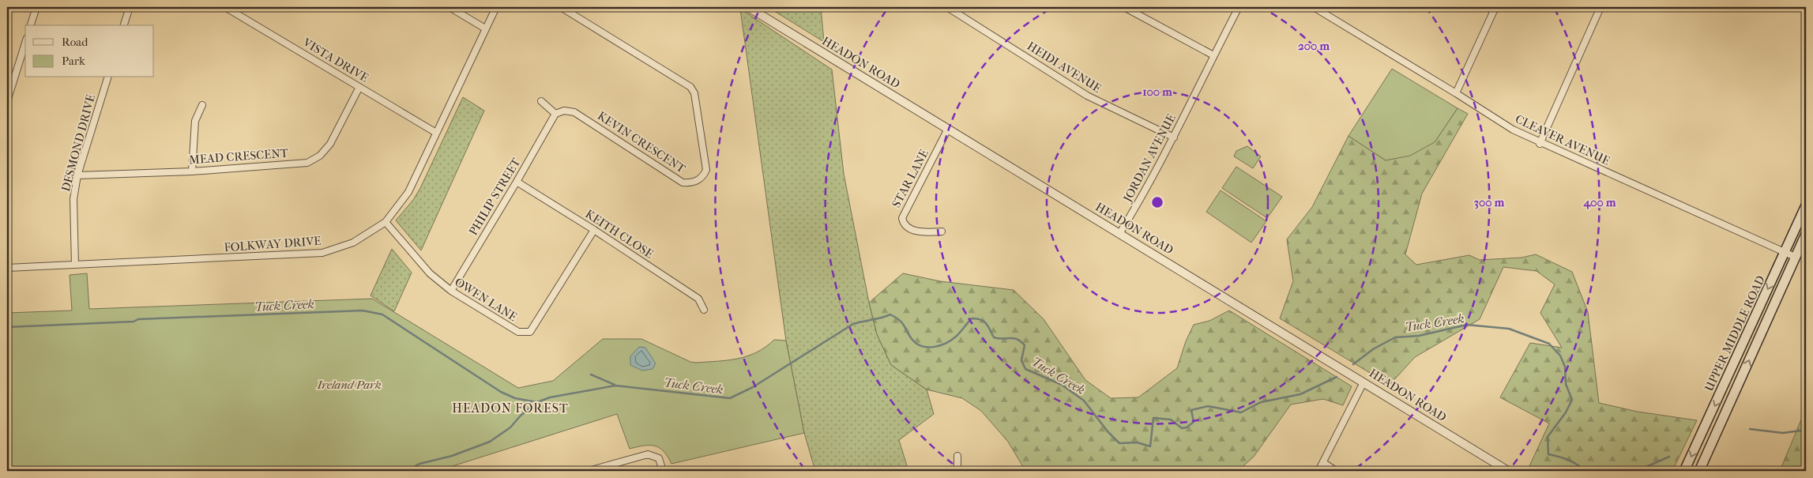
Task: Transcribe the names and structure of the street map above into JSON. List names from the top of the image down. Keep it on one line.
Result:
{"streets":{"main road":["UPPER MIDDLE ROAD"],"street":["VISTA DRIVE","HEADON ROAD","HEIDI AVENUE","CLEAVER AVENUE","KEVIN CRESCENT","DESMOND DRIVE","MEAD CRESCENT","JORDAN AVENUE","STAR LANE","PHILIP STREET","KEITH CLOSE","FOLKWAY DRIVE","OWEN LANE"]},"crossings":[["VISTA DRIVE","MEAD CRESCENT"],["VISTA DRIVE","FOLKWAY DRIVE"],["HEADON ROAD","JORDAN AVENUE"],["HEADON ROAD","STAR LANE"],["HEIDI AVENUE","JORDAN AVENUE"],["CLEAVER AVENUE","UPPER MIDDLE ROAD"],["KEVIN CRESCENT","PHILIP STREET"],["DESMOND DRIVE","MEAD CRESCENT"],["DESMOND DRIVE","FOLKWAY DRIVE"],["PHILIP STREET","KEITH CLOSE"],["PHILIP STREET","OWEN LANE"],["KEITH CLOSE","OWEN LANE"],["FOLKWAY DRIVE","OWEN LANE"]],"districts":["HEADON FOREST"],"water":["Tuck Creek"],"parks":["Ireland Park"],"legend":["Road","Park"],"rings":["200 m","100 m","300 m","400 m"]}
